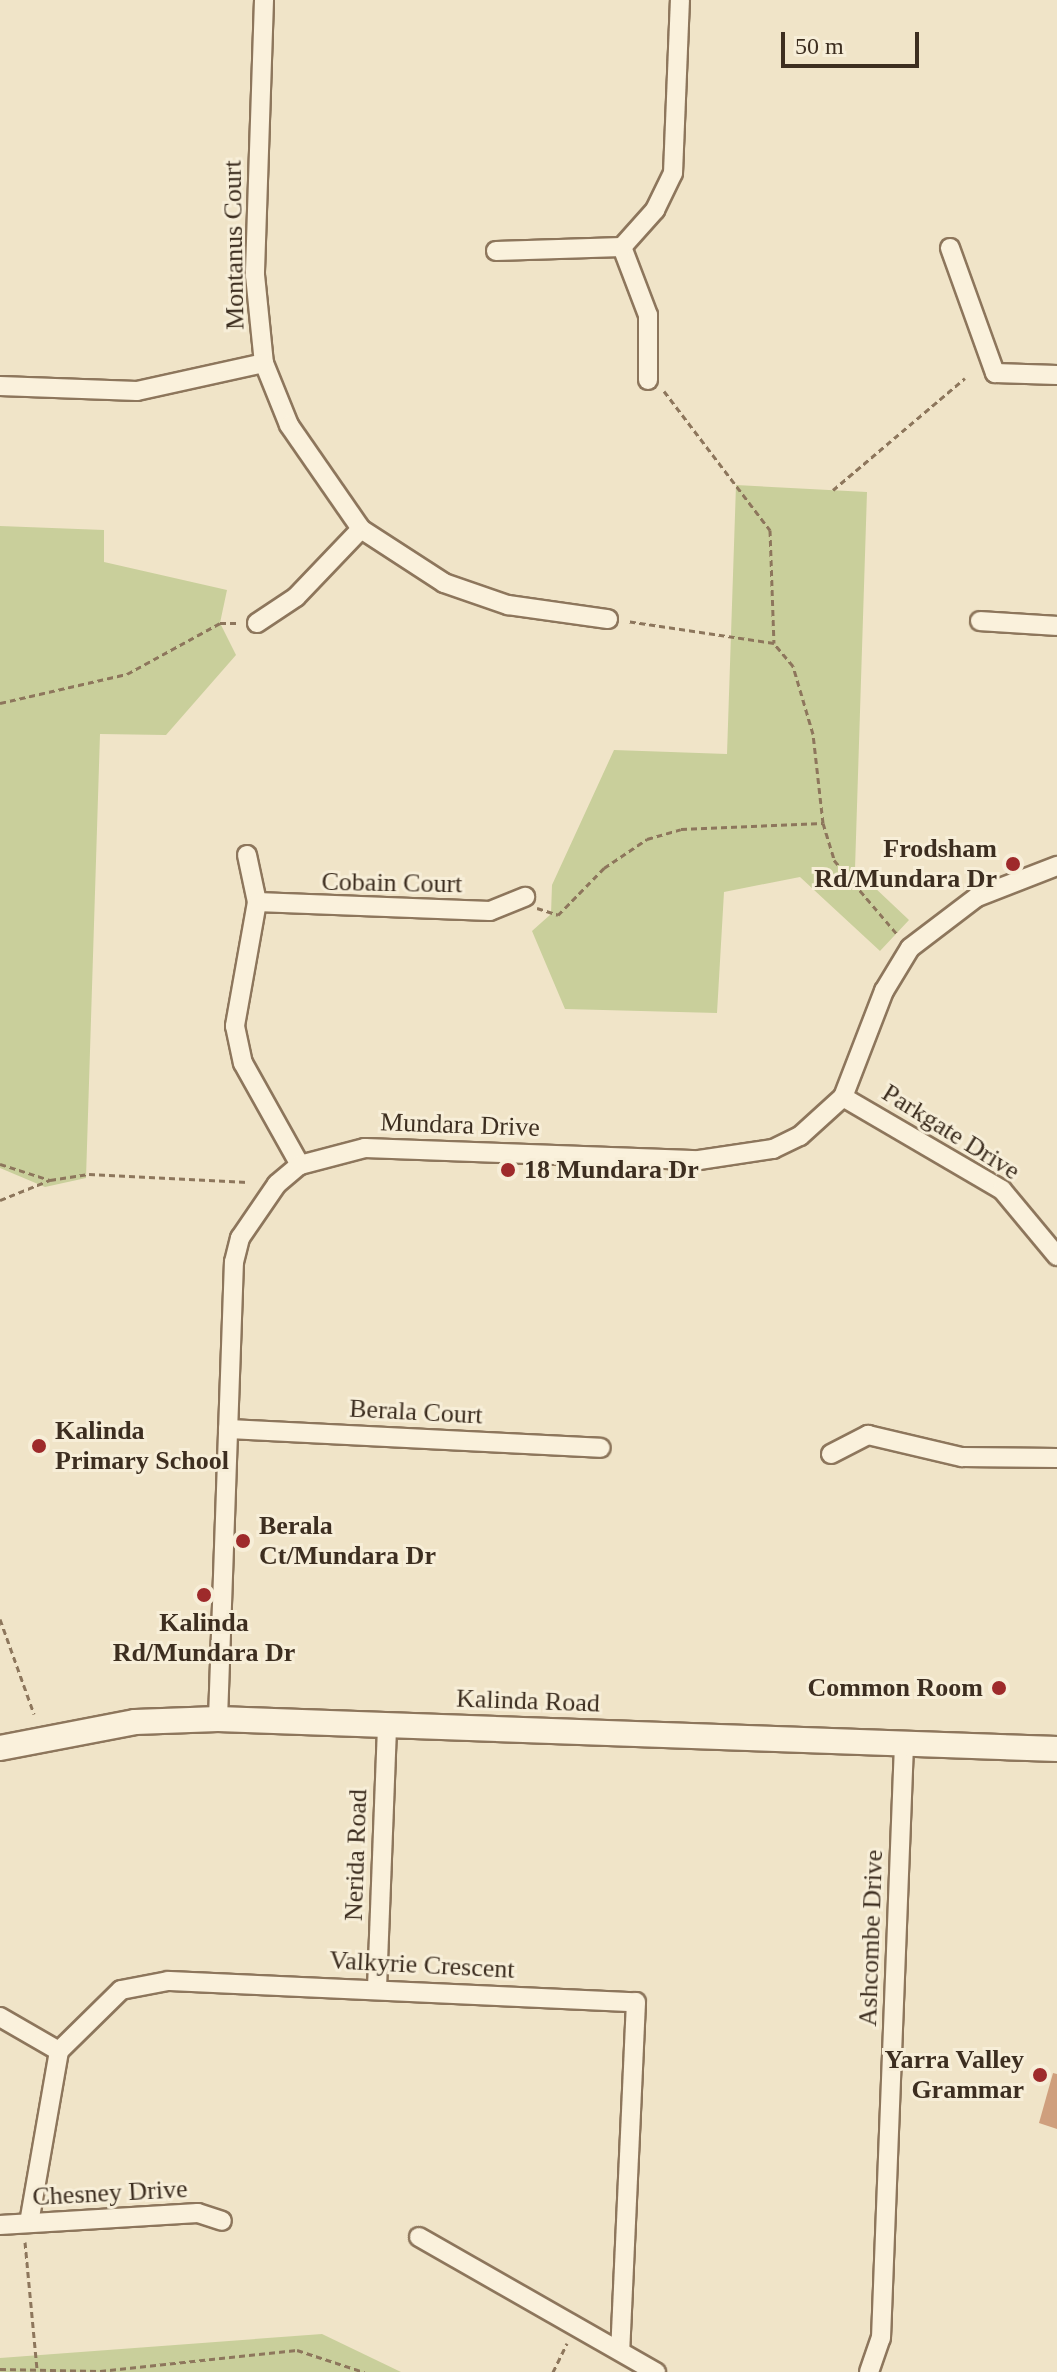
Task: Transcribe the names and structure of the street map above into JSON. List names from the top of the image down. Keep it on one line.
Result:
{"streets":{"street":["Montanus Court","Cobain Court","Mundara Drive","Parkgate Drive","Berala Court","Kalinda Road","Nerida Road","Ashcombe Drive","Valkyrie Crescent","Chesney Drive"]},"crossings":[["Mundara Drive","Parkgate Drive"],["Mundara Drive","Berala Court"],["Mundara Drive","Kalinda Road"],["Kalinda Road","Nerida Road"],["Kalinda Road","Ashcombe Drive"],["Nerida Road","Valkyrie Crescent"]],"places":["Frodsham Rd/Mundara Dr","18 Mundara Dr","Kalinda Primary School","Berala Ct/Mundara Dr","Kalinda Rd/Mundara Dr","Common Room","Yarra Valley Grammar"],"scale_bar":"50 m"}
